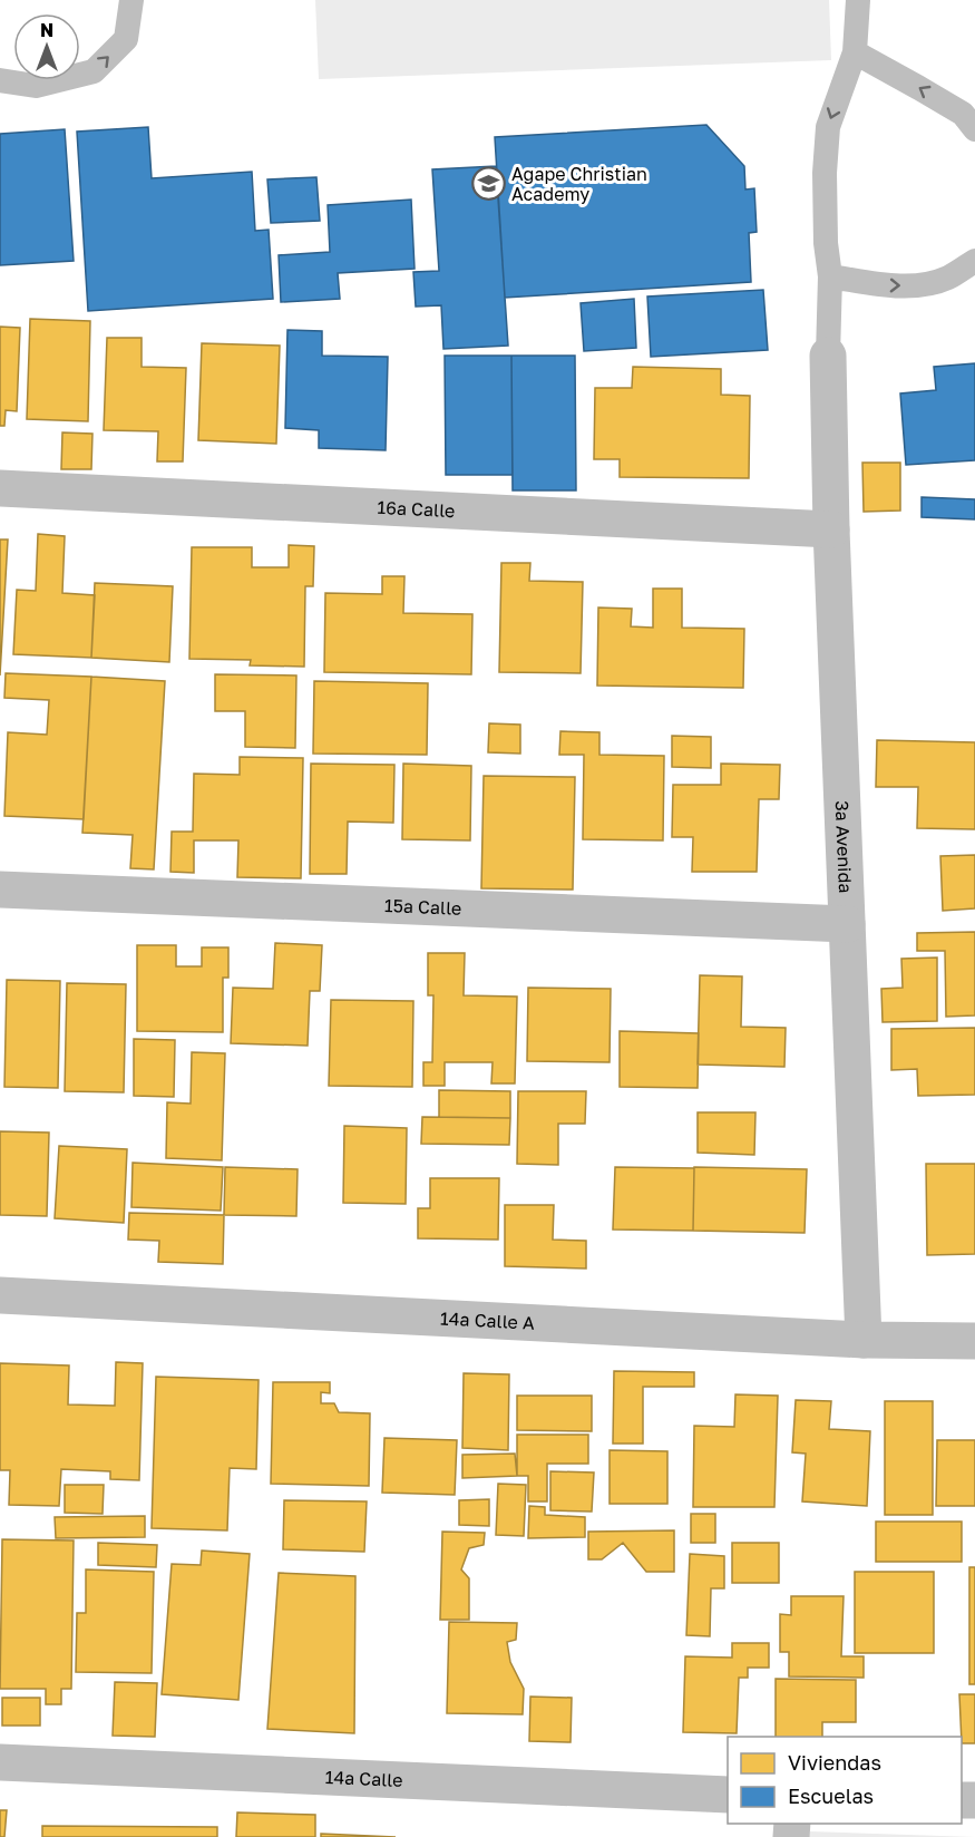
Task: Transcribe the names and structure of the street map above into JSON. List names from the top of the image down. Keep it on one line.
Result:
{"streets":{"street":["16a Calle","3a Avenida","15a Calle","14a Calle A","14a Calle"]},"crossings":[["16a Calle","3a Avenida"],["3a Avenida","15a Calle"],["3a Avenida","14a Calle A"]],"places":{"school or university":["Agape Christian Academy"]},"legend":["Viviendas","Escuelas"],"north":"top"}
